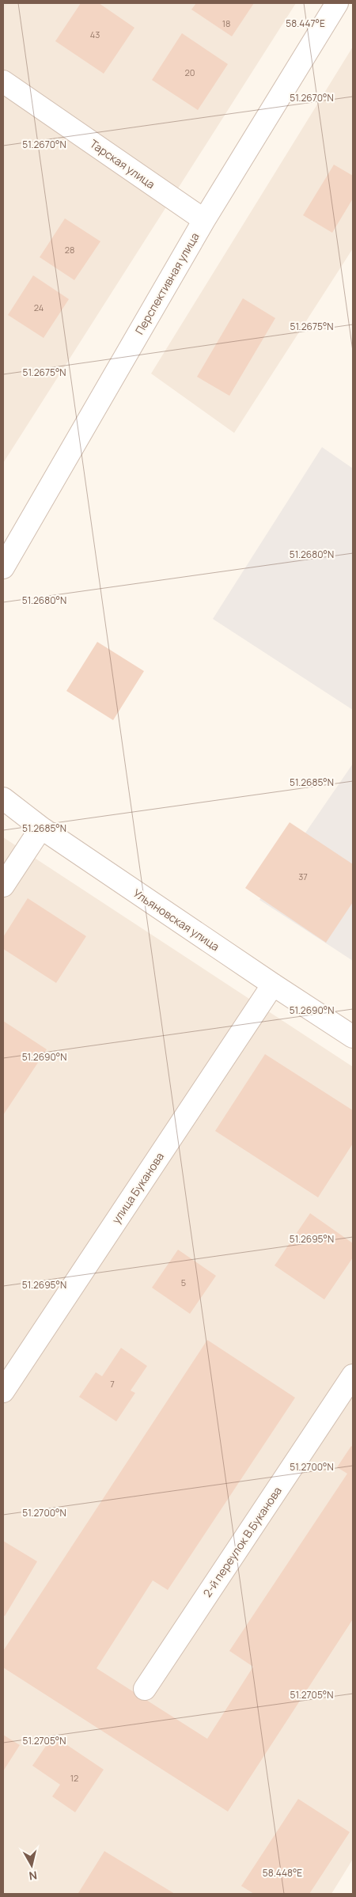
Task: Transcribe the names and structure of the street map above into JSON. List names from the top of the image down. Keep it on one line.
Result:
{"streets":{"street":["Тарская улица","Перспективная улица","Ульяновская улица","улица Буканова","2-й переулок В.Буканова"]},"crossings":[["Тарская улица","Перспективная улица"],["Ульяновская улица","улица Буканова"]],"house_numbers":["18","43","20","28","24","37","5","7","12"],"north":"bottom","coordinates":["58.447°E","51.2670°N","51.2675°N","51.2680°N","51.2685°N","51.2690°N","51.2695°N","51.2700°N","51.2705°N","58.448°E"]}
